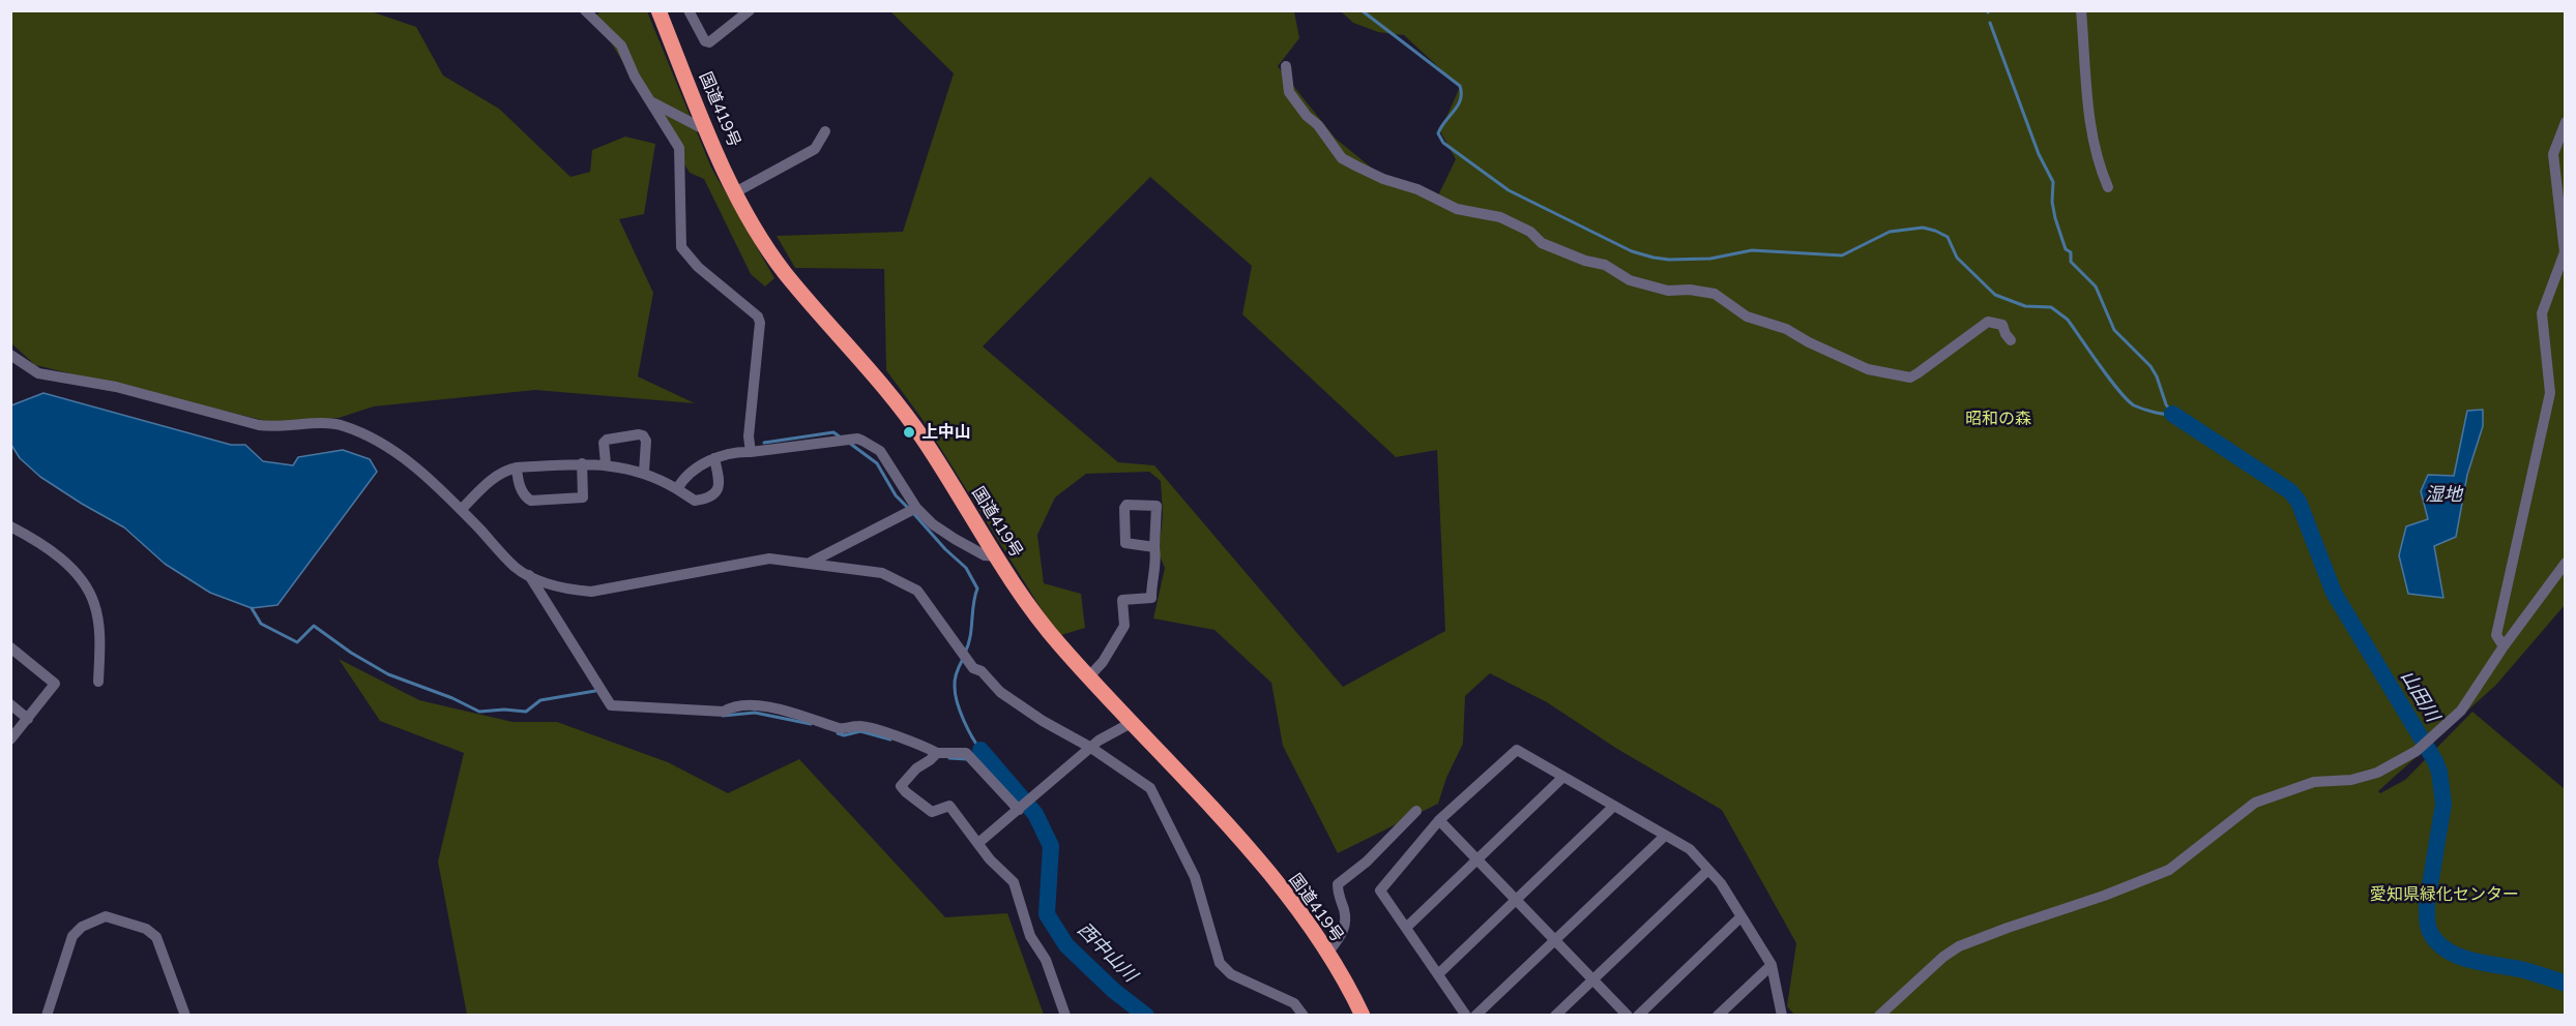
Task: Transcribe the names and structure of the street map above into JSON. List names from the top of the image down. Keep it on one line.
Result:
{"streets":{"highway":["国道419号"]},"water":["湿地","山田川","西中山川"],"parks":["昭和の森","愛知県緑化センター"],"places":["上中山"]}
